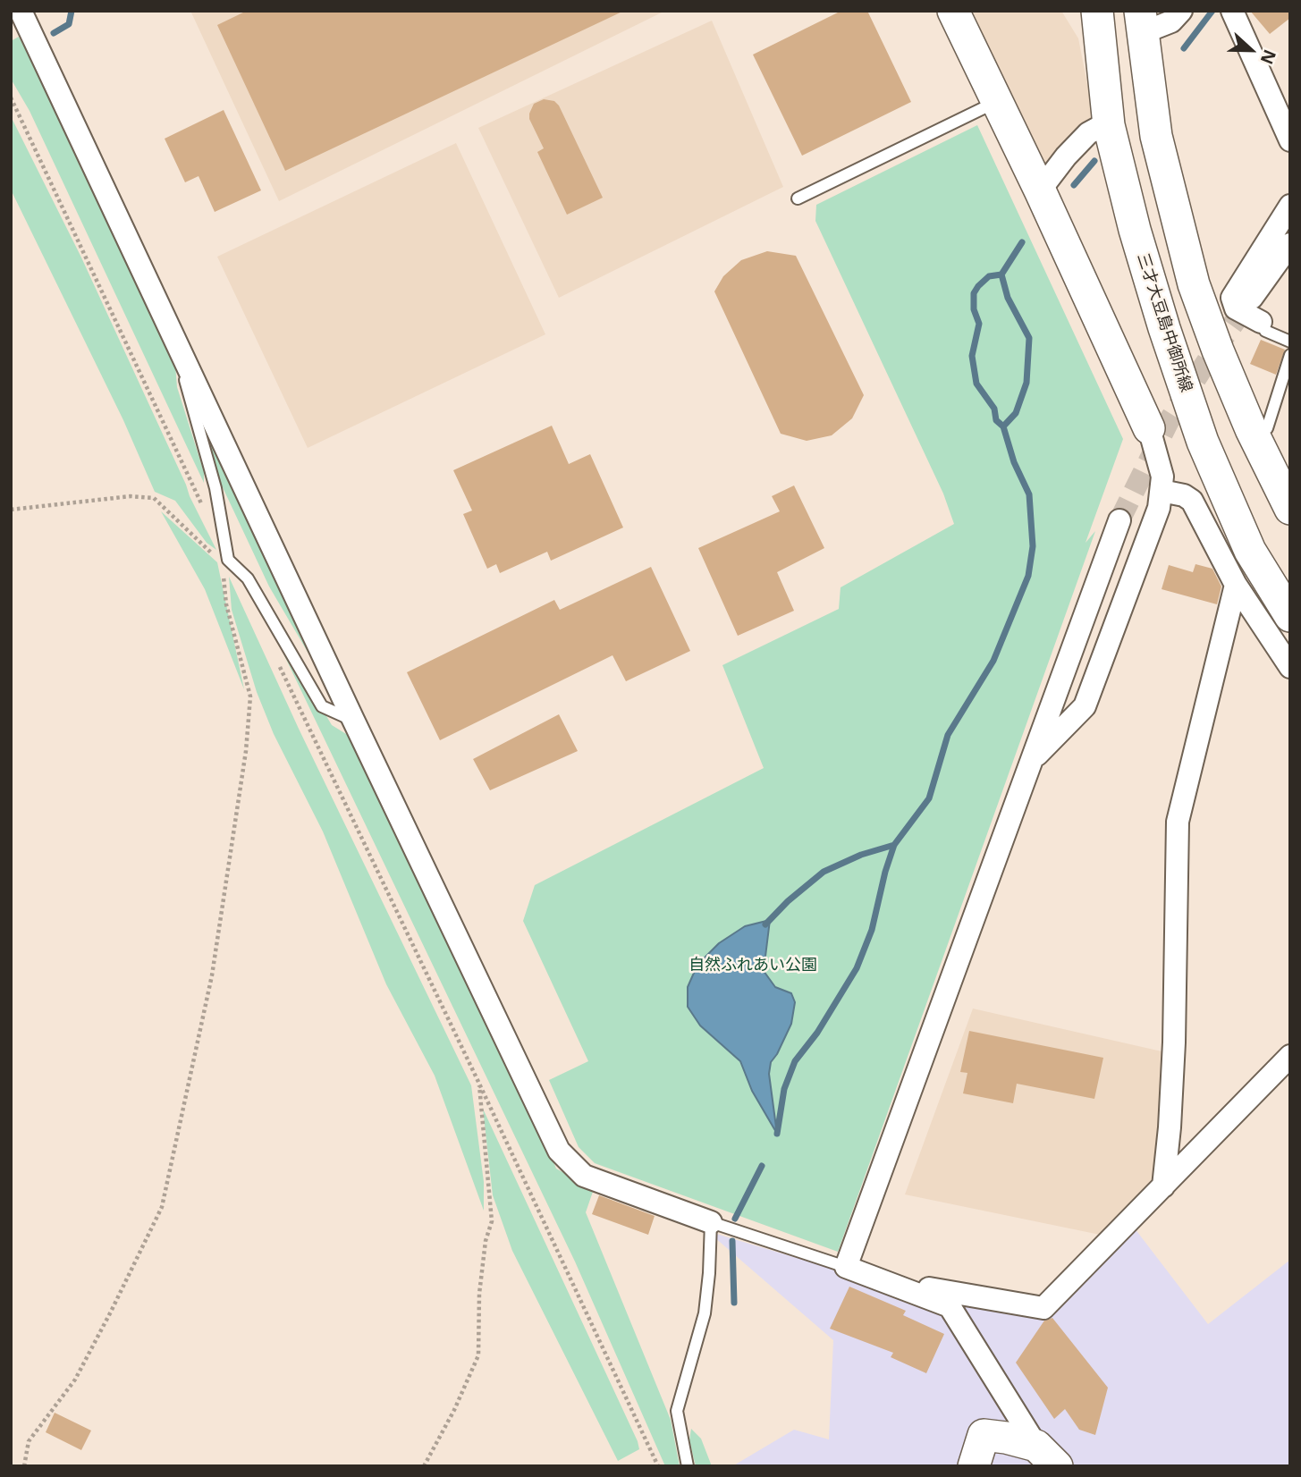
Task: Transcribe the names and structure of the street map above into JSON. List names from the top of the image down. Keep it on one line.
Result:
{"streets":{"main road":["三才大豆島中御所線"]},"parks":["自然ふれあい公園"],"north":"right"}
